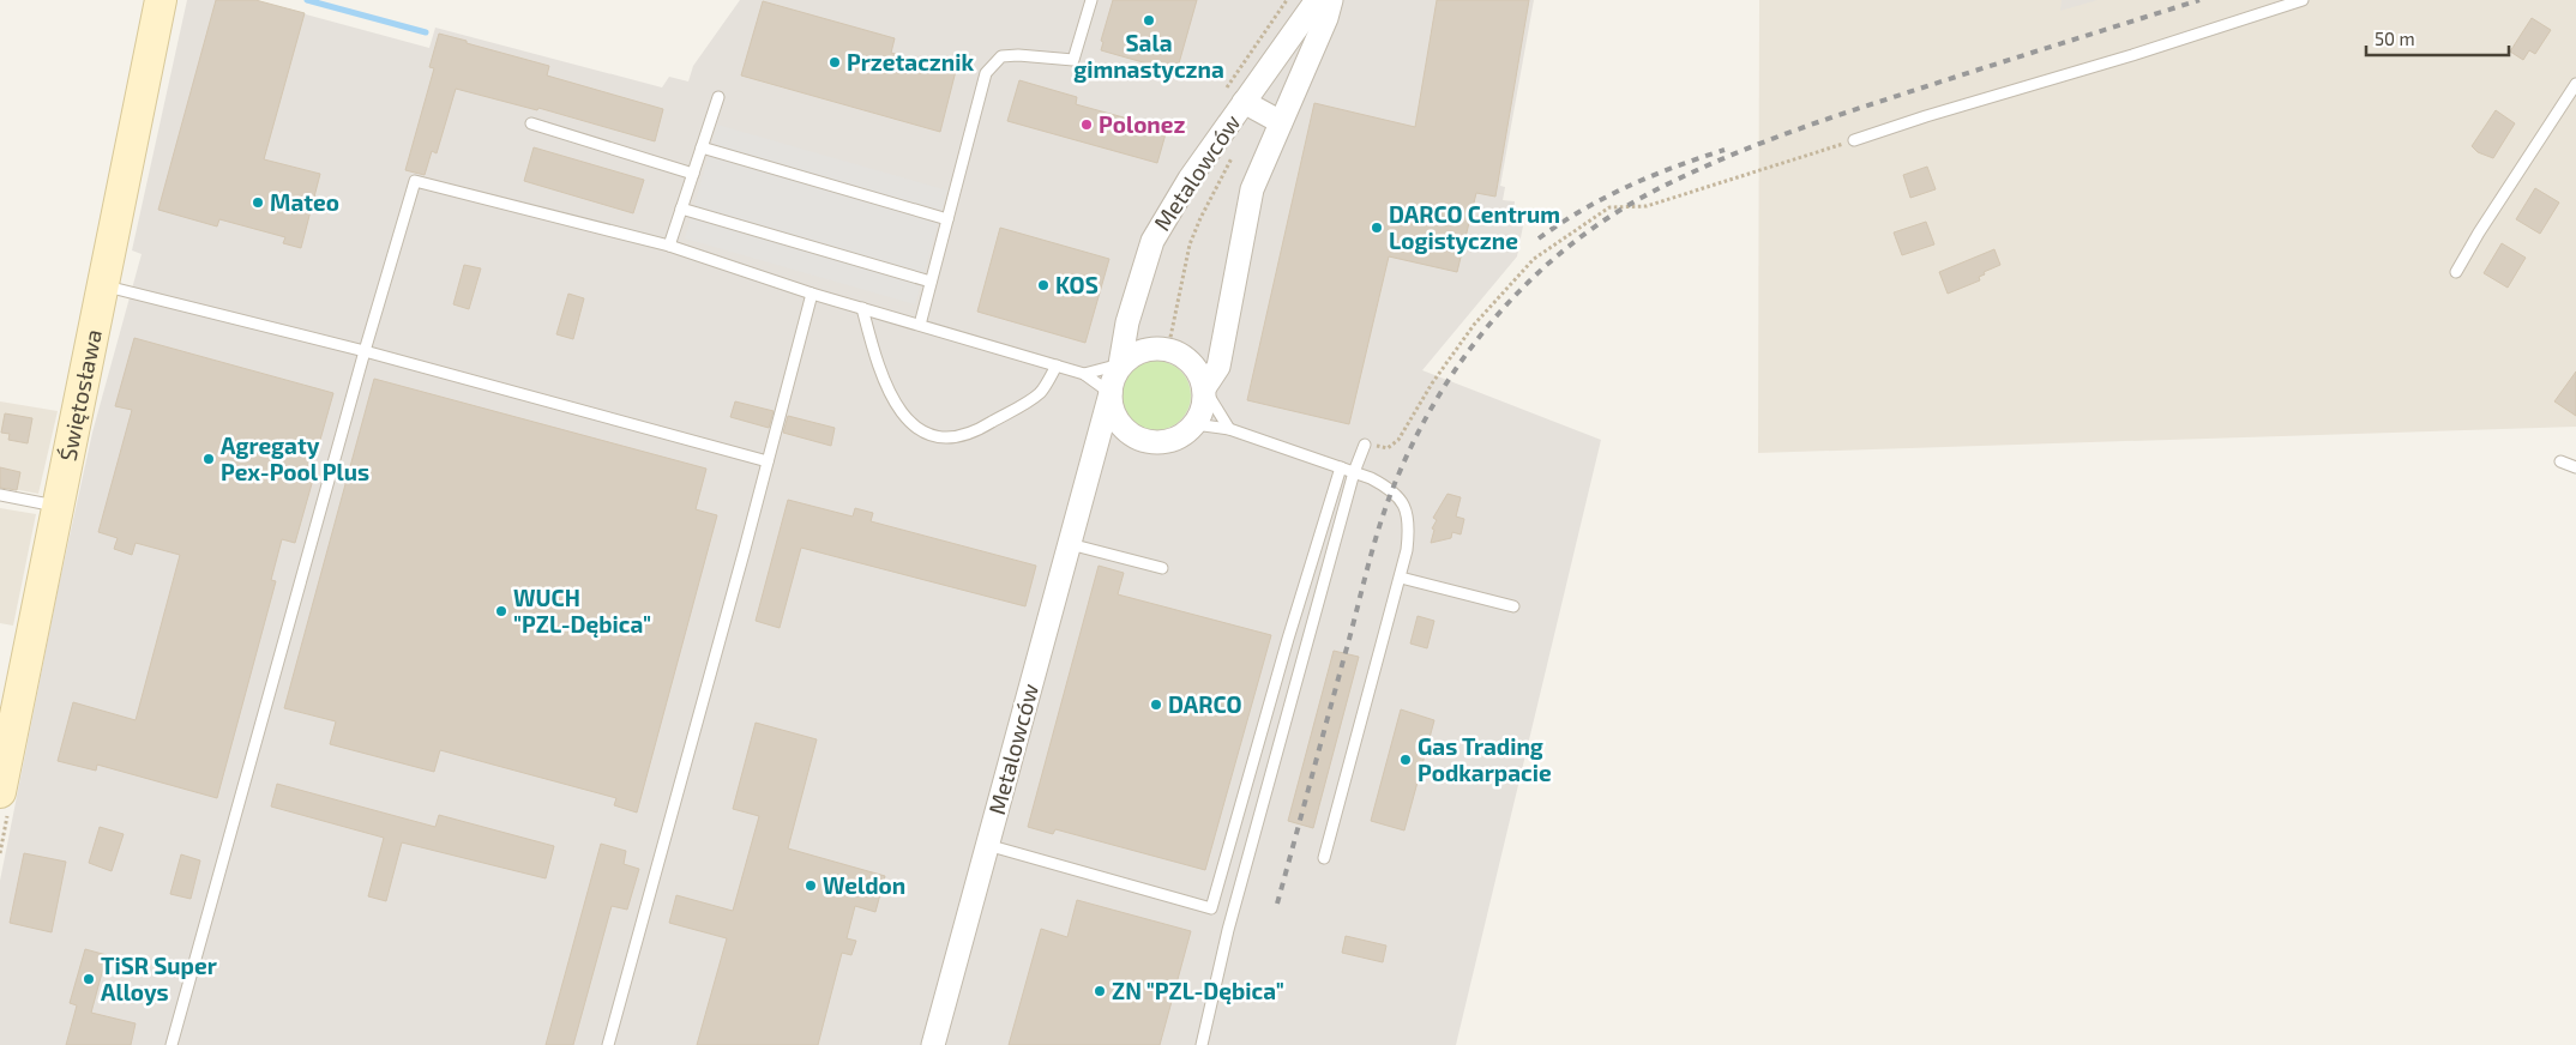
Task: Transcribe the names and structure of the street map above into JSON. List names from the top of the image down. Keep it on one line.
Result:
{"streets":{"street":["Metalowców","Świętosława"]},"places":["Sala gimnastyczna","Przetacznik","Polonez","Mateo","DARCO Centrum Logistyczne","KOS","Agregaty Pex-Pool Plus","WUCH \"PZL-Dębica\"","DARCO","Gas Trading Podkarpacie","Weldon","TiSR Super Alloys","ZN \"PZL-Dębica\""],"scale_bar":"50 m"}
